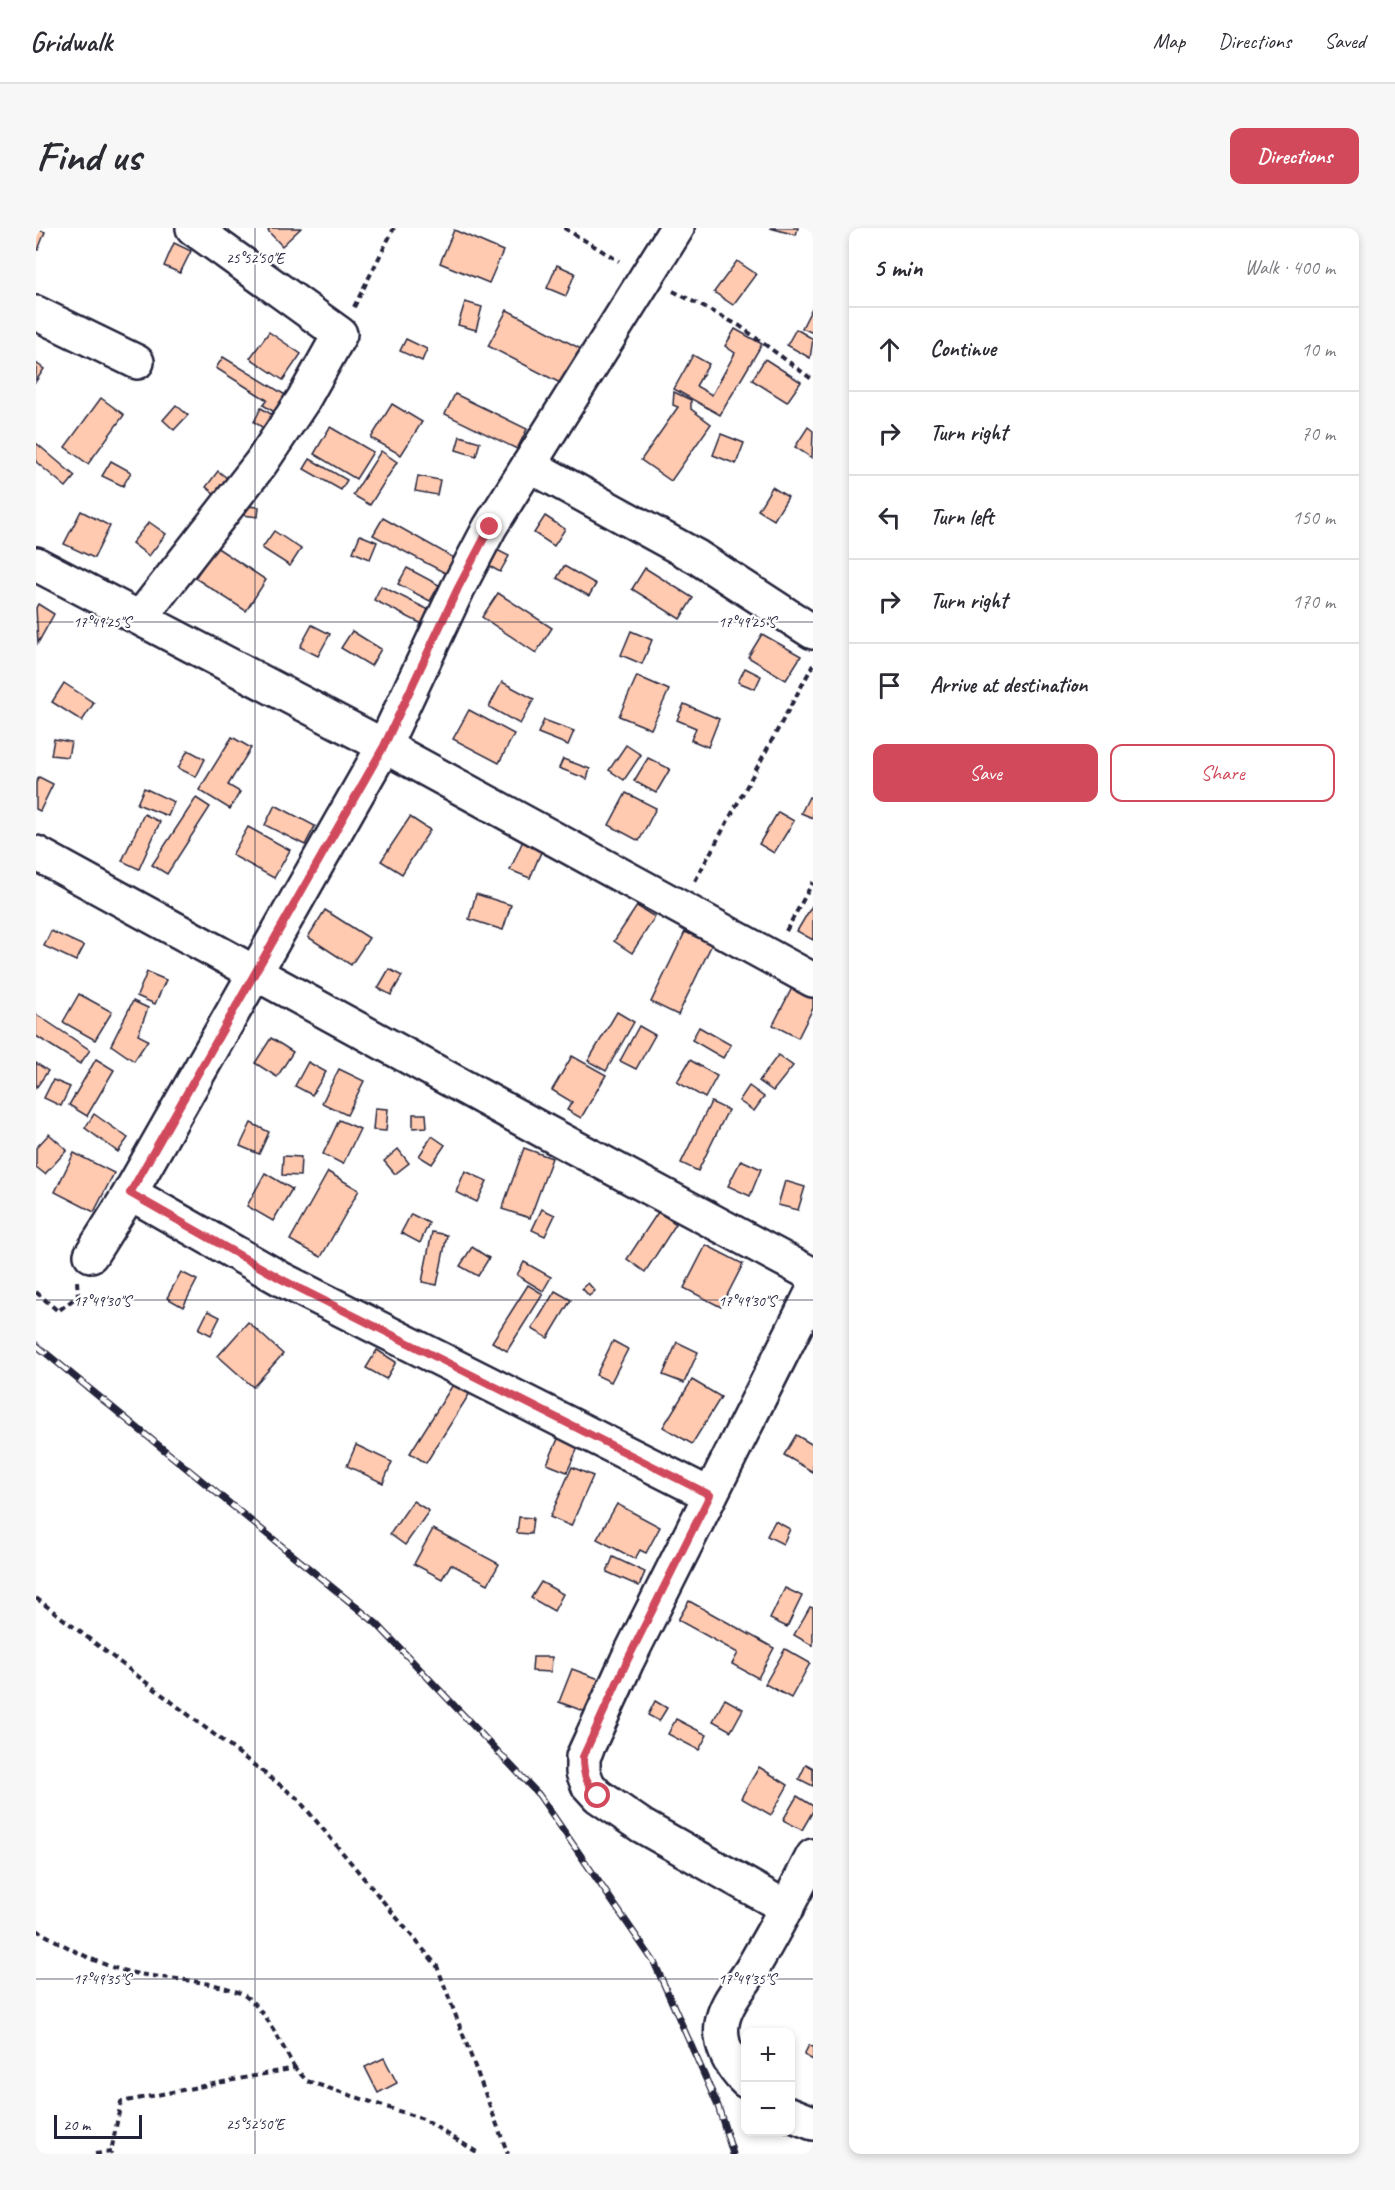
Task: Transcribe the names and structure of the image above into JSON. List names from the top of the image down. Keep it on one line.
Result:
{"scale_bar":"20 m","page":{"header":"Gridwalk","nav":["Map","Directions","Saved"],"buttons":["Directions",["Save","Share"]],"title":"Find us","heading":["5 min","Walk · 400 m"],"list":[["Continue","10 m"],["Turn right","70 m"],["Turn left","150 m"],["Turn right","170 m"],"Arrive at destination"],"map_buttons":["+","−"],"scale":"20 m"},"coordinates":["25°52'50\"E","17°49'25\"S","17°49'30\"S","17°49'35\"S"]}
